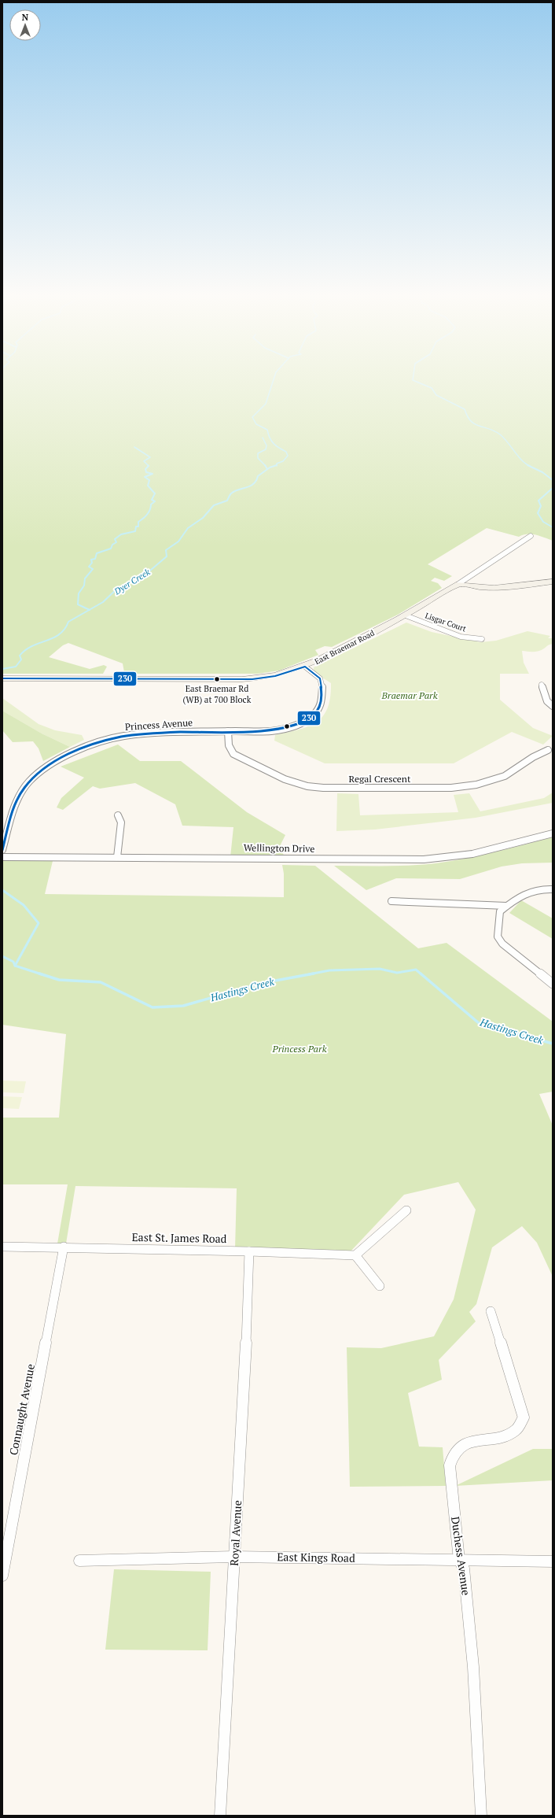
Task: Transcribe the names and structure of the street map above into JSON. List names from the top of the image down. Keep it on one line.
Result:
{"streets":{"street":["Lisgar Court","East Braemar Road","Princess Avenue","Regal Crescent","Wellington Drive","East St. James Road","Connaught Avenue","Royal Avenue","Duchess Avenue","East Kings Road"]},"crossings":[["Lisgar Court","East Braemar Road"],["East Braemar Road","Princess Avenue"],["Princess Avenue","Regal Crescent"],["East St. James Road","Connaught Avenue"],["East St. James Road","Royal Avenue"],["Royal Avenue","East Kings Road"],["Duchess Avenue","East Kings Road"]],"water":["Dyer Creek","Hastings Creek"],"parks":["Braemar Park","Princess Park"],"places":["East Braemar Rd (WB) at 700 Block"],"lines":["transit line 230"],"north":"top"}
